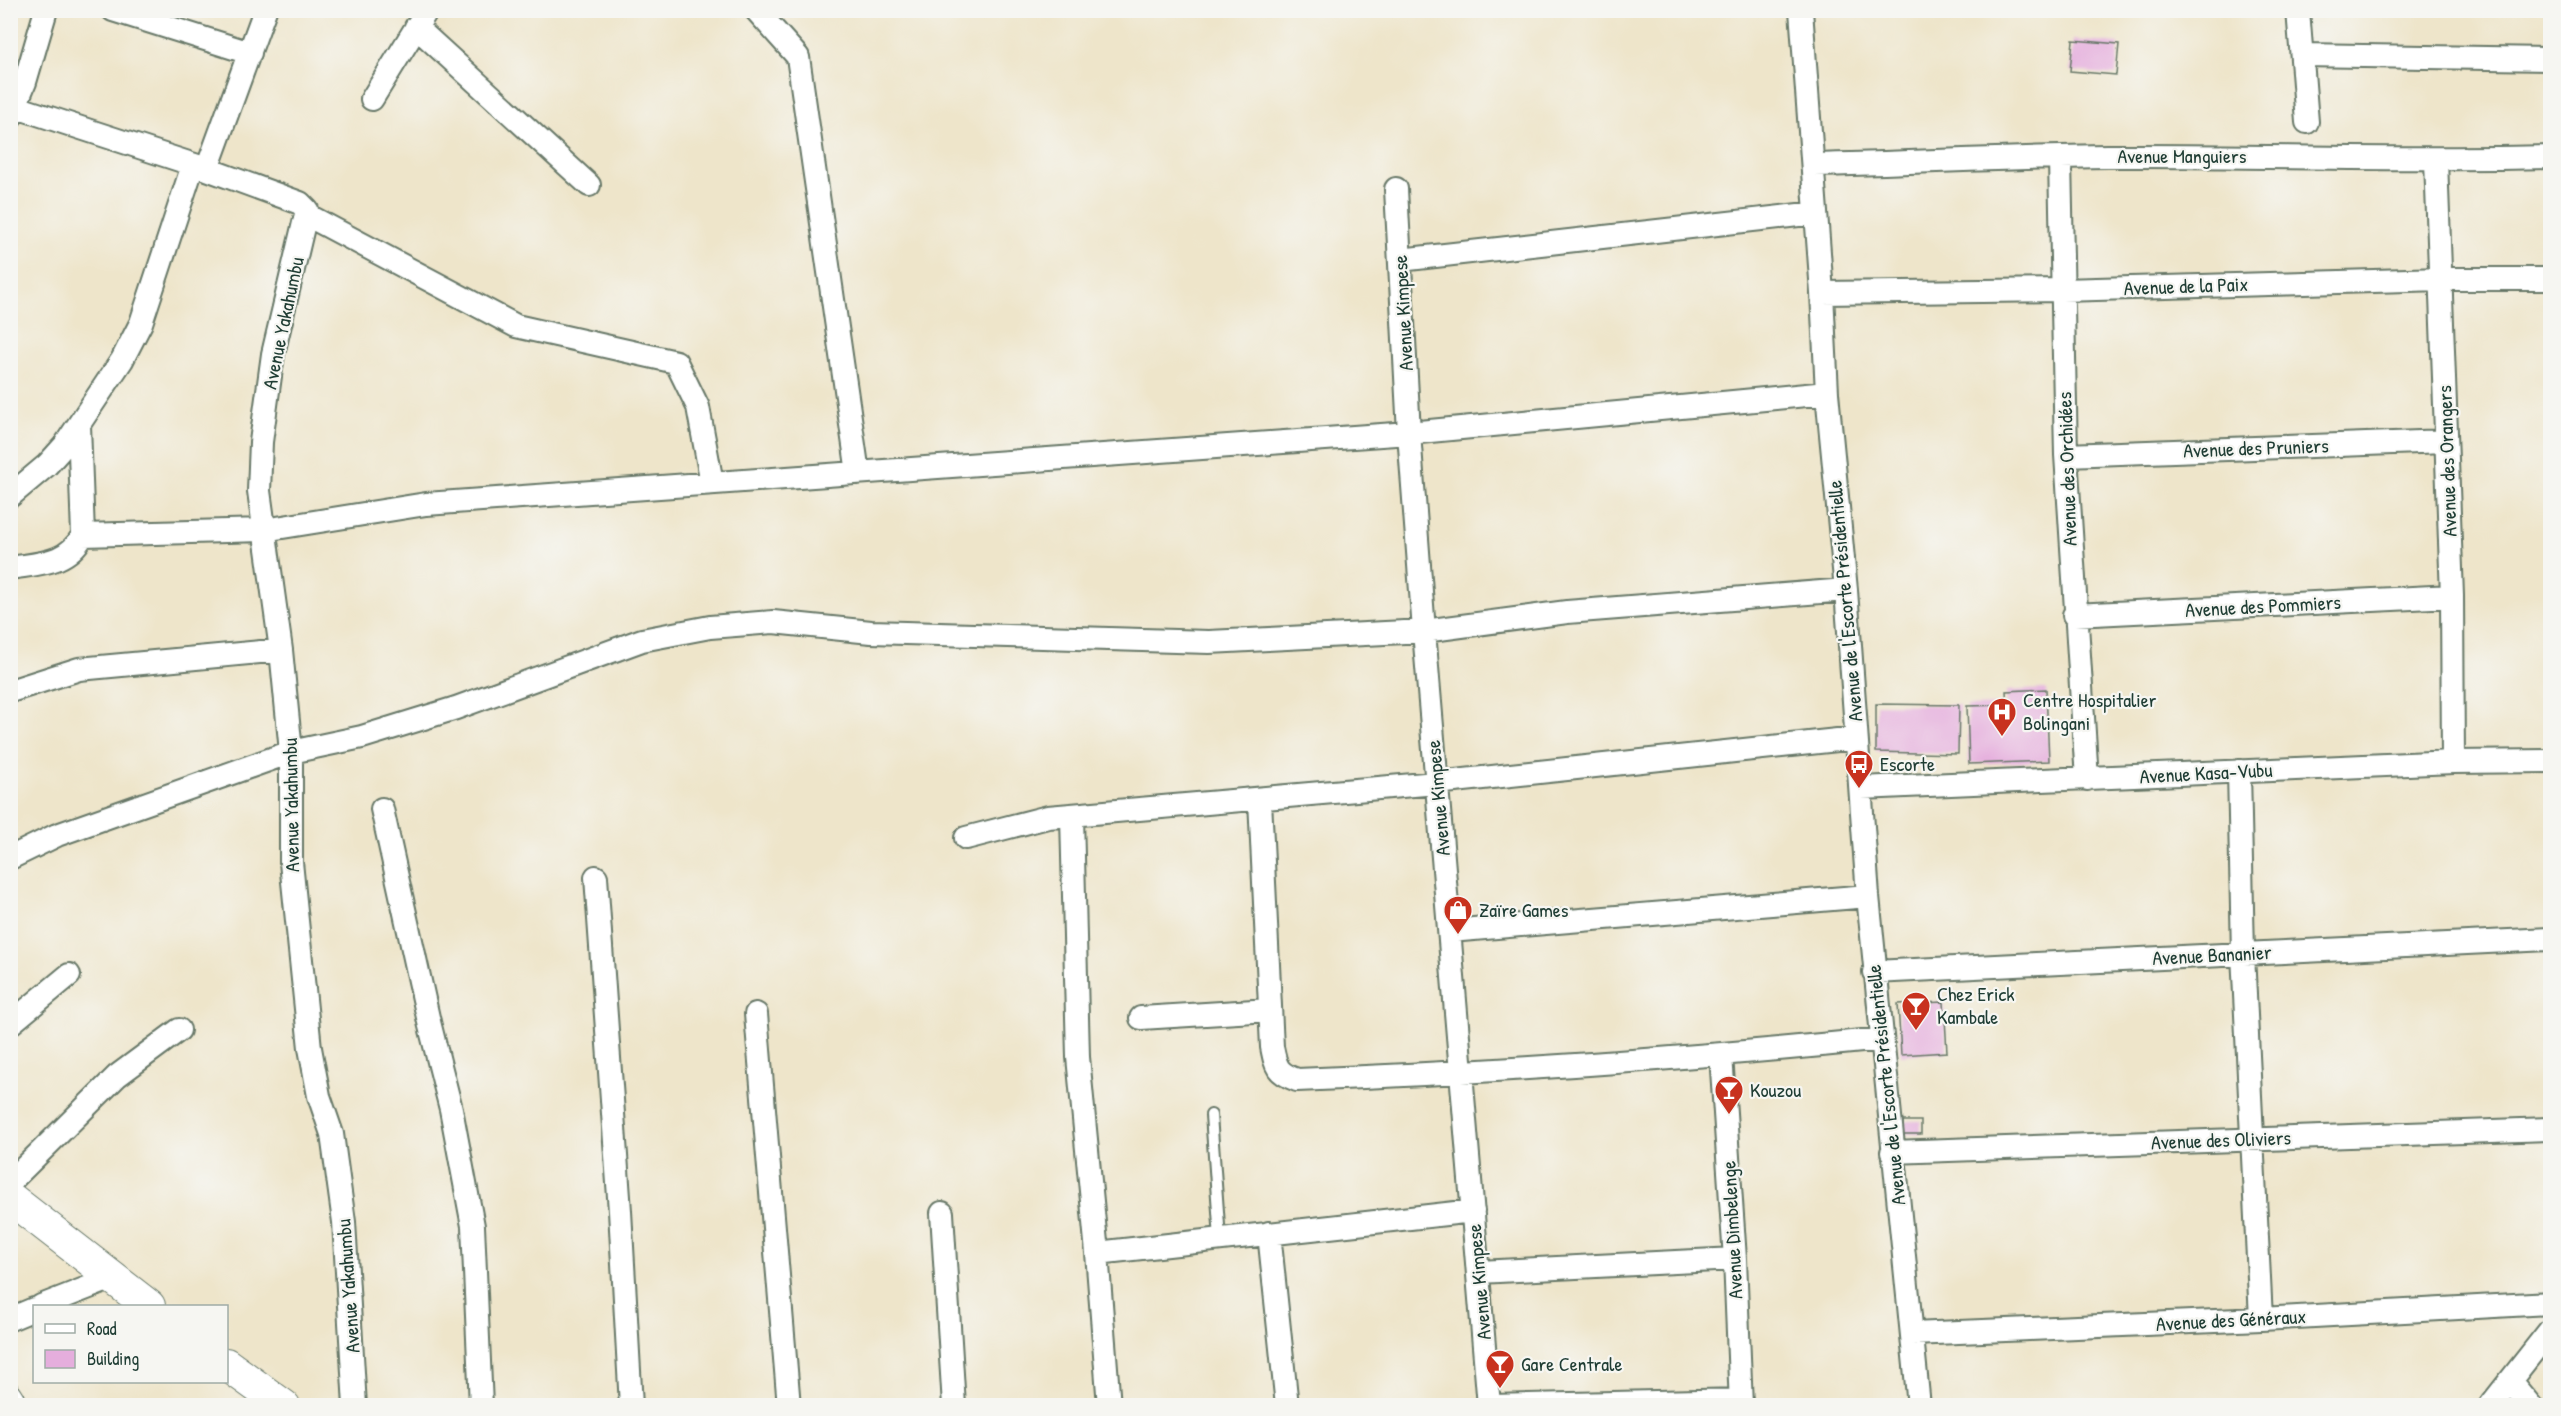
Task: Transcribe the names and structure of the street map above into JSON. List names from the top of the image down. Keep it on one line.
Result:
{"streets":{"street":["Avenue Manguiers","Avenue de la Paix","Avenue Kimpese","Avenue Yakahumbu","Avenue des Pruniers","Avenue des Orangers","Avenue des Orchidées","Avenue de l'Escorte Présidentielle","Avenue des Pommiers","Avenue Kasa-Vubu","Avenue Bananier","Avenue des Oliviers","Avenue Dimbelenge","Avenue des Généraux"]},"crossings":[["Avenue Manguiers","Avenue des Orangers"],["Avenue Manguiers","Avenue des Orchidées"],["Avenue Manguiers","Avenue de l'Escorte Présidentielle"],["Avenue de la Paix","Avenue des Orangers"],["Avenue de la Paix","Avenue des Orchidées"],["Avenue de la Paix","Avenue de l'Escorte Présidentielle"],["Avenue des Pruniers","Avenue des Orangers"],["Avenue des Pruniers","Avenue des Orchidées"],["Avenue des Orangers","Avenue des Pommiers"],["Avenue des Orangers","Avenue Kasa-Vubu"],["Avenue des Orchidées","Avenue des Pommiers"],["Avenue des Orchidées","Avenue Kasa-Vubu"],["Avenue de l'Escorte Présidentielle","Avenue Kasa-Vubu"],["Avenue de l'Escorte Présidentielle","Avenue Bananier"],["Avenue de l'Escorte Présidentielle","Avenue des Oliviers"],["Avenue de l'Escorte Présidentielle","Avenue des Généraux"]],"places":{"hospital":["Centre Hospitalier Bolingani"],"bus stop":["Escorte"],"shop":["Zaïre Games"],"bar":["Chez Erick Kambale","Kouzou","Gare Centrale"]},"legend":["Road","Building"]}
